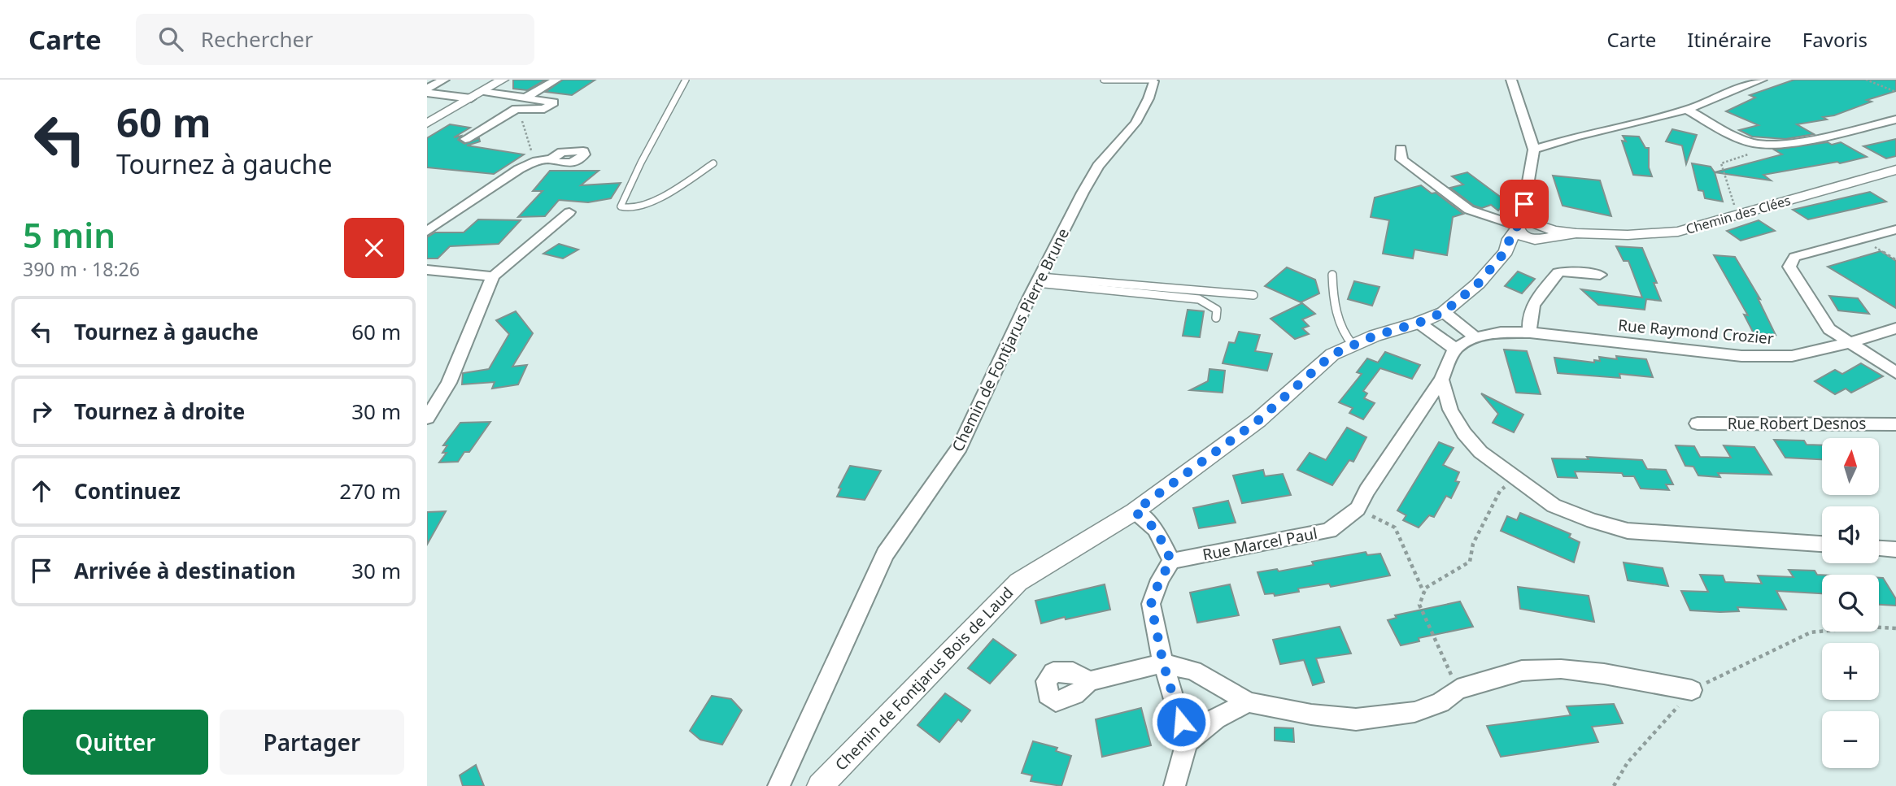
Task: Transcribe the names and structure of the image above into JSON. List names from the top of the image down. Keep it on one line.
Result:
{"streets":{"street":["Chemin des Clées","Rue Raymond Crozier","Chemin de Fontjarus Pierre Brune","Rue Robert Desnos","Rue Marcel Paul","Chemin de Fontjarus Bois de Laud"]},"crossings":[["Chemin des Clées","Chemin de Fontjarus Bois de Laud"],["Rue Raymond Crozier","Rue Marcel Paul"]],"north":"top","page":{"header":"Carte","search":"Rechercher","nav":["Carte","Itinéraire","Favoris"],"turn":["60 m","Tournez à gauche"],"heading":["5 min","390 m · 18:26"],"list":[{"name":"Tournez à gauche","value":"60 m"},{"name":"Tournez à droite","value":"30 m"},{"name":"Continuez","value":"270 m"},{"name":"Arrivée à destination","value":"30 m"}],"map_buttons":["+","−"],"buttons":["Quitter","Partager"]}}
